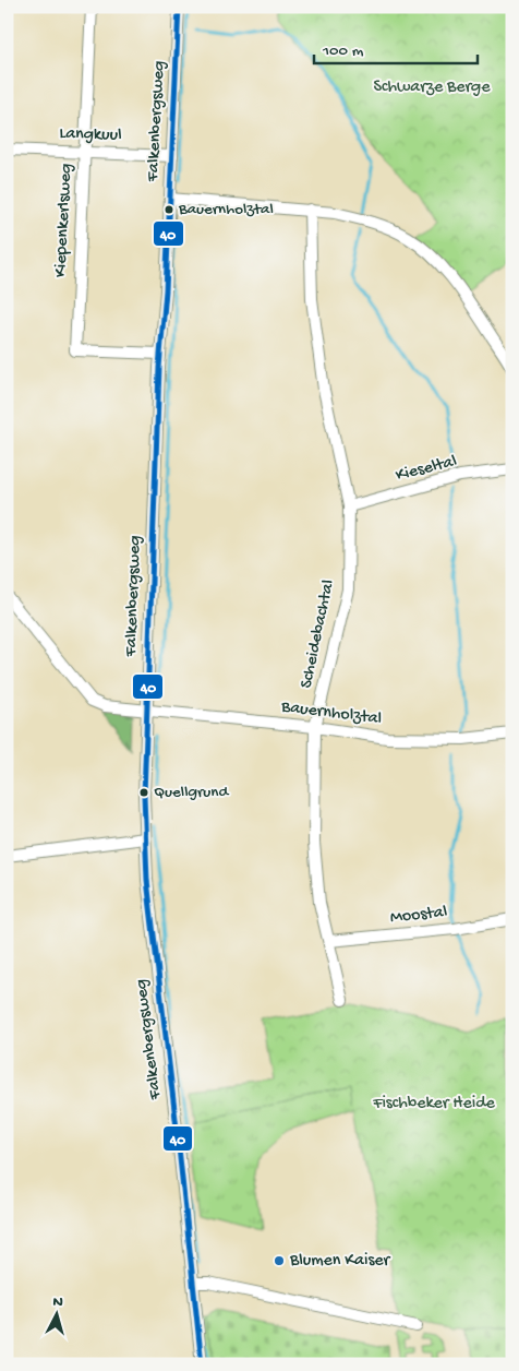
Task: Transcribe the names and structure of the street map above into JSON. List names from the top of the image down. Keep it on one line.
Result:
{"streets":{"street":["Falkenbergsweg","Langkuul","Kiepenkerlsweg","Kieseltal","Scheidebachtal","Bauernholztal","Moostal"]},"crossings":[["Falkenbergsweg","Langkuul"],["Falkenbergsweg","Kiepenkerlsweg"],["Falkenbergsweg","Bauernholztal"],["Langkuul","Kiepenkerlsweg"],["Kieseltal","Scheidebachtal"],["Scheidebachtal","Bauernholztal"],["Scheidebachtal","Moostal"]],"parks":["Schwarze Berge","Fischbeker Heide"],"places":["Bauernholztal","Quellgrund","Blumen Kaiser"],"lines":["transit line 40"],"scale_bar":"100 m","north":"top"}
